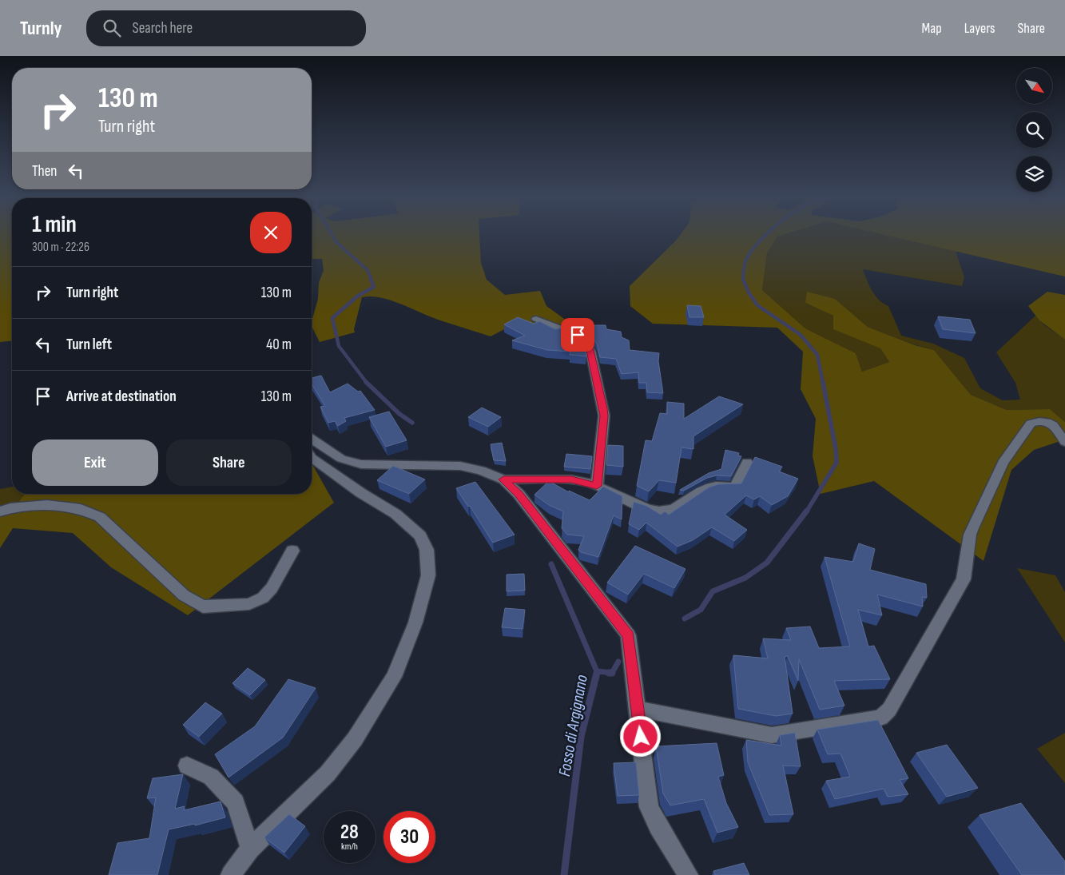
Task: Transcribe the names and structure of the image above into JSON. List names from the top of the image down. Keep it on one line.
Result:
{"water":["Fosso di Argignano"],"north":"bottom right","page":{"header":"Turnly","search":"Search here","nav":["Map","Layers","Share"],"turn":["130 m","Turn right"],"then":"Then","heading":["1 min","300 m · 22:26"],"list":[{"name":"Turn right","value":"130 m"},{"name":"Turn left","value":"40 m"},{"name":"Arrive at destination","value":"130 m"}],"buttons":["Exit","Share"],"speed":"28 km/h","limit":"30"}}
